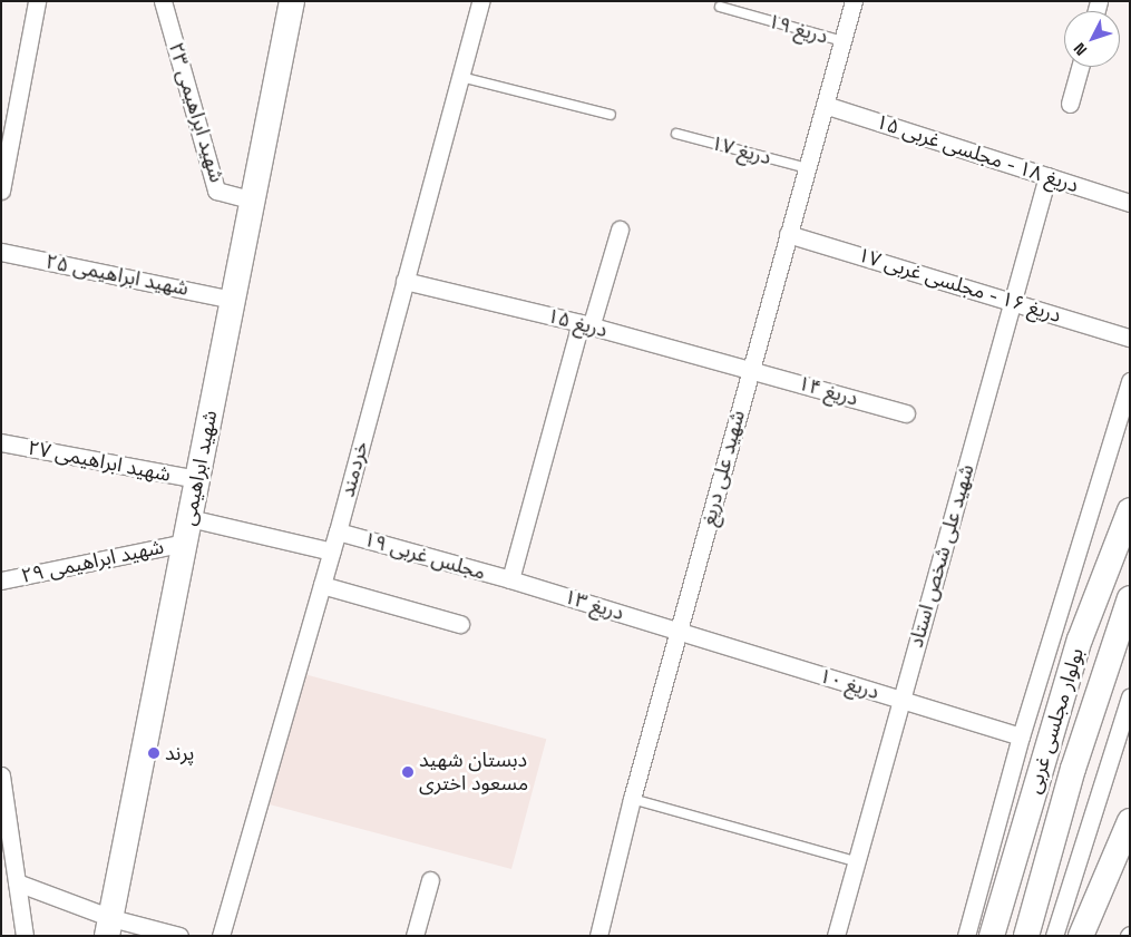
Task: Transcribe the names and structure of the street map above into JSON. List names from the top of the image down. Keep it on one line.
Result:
{"streets":{"street":["شهید ابراهیمی ۲۳","دریغ ۱۸ - مجلسی غربی ۱۵","شهید ابراهیمی ۲۵","دریغ ۱۶ - مجلسی غربی ۱۷","دریغ ۱۵","دریغ ۱۴","شهید ابراهیمی ۲۷","شهید ابراهیمی","شهید علی دریغ","خردمند","مجلس غربی ۱۹","شهید علی شخص استاد","شهید ابراهیمی ۲۹","دریغ ۱۳","دریغ ۱۰","بولوار مجلسی غربی"],"lane":["دریغ ۱۹","دریغ ۱۷"]},"crossings":[["دریغ ۱۹","شهید علی دریغ"],["شهید ابراهیمی ۲۳","شهید ابراهیمی"],["دریغ ۱۷","شهید علی دریغ"],["دریغ ۱۸ - مجلسی غربی ۱۵","شهید علی دریغ"],["دریغ ۱۸ - مجلسی غربی ۱۵","شهید علی شخص استاد"],["شهید ابراهیمی ۲۵","شهید ابراهیمی"],["دریغ ۱۶ - مجلسی غربی ۱۷","شهید علی دریغ"],["دریغ ۱۶ - مجلسی غربی ۱۷","شهید علی شخص استاد"],["دریغ ۱۵","دریغ ۱۴"],["دریغ ۱۵","شهید علی دریغ"],["دریغ ۱۵","خردمند"],["دریغ ۱۴","شهید علی دریغ"],["شهید ابراهیمی ۲۷","شهید ابراهیمی"],["شهید ابراهیمی","شهید ابراهیمی ۲۹"],["شهید علی دریغ","دریغ ۱۳"],["شهید علی دریغ","دریغ ۱۰"],["خردمند","مجلس غربی ۱۹"],["مجلس غربی ۱۹","دریغ ۱۳"],["شهید علی شخص استاد","دریغ ۱۰"],["دریغ ۱۳","دریغ ۱۰"]],"places":["پرند","دبستان شهید مسعود اختری"],"north":"bottom left"}
